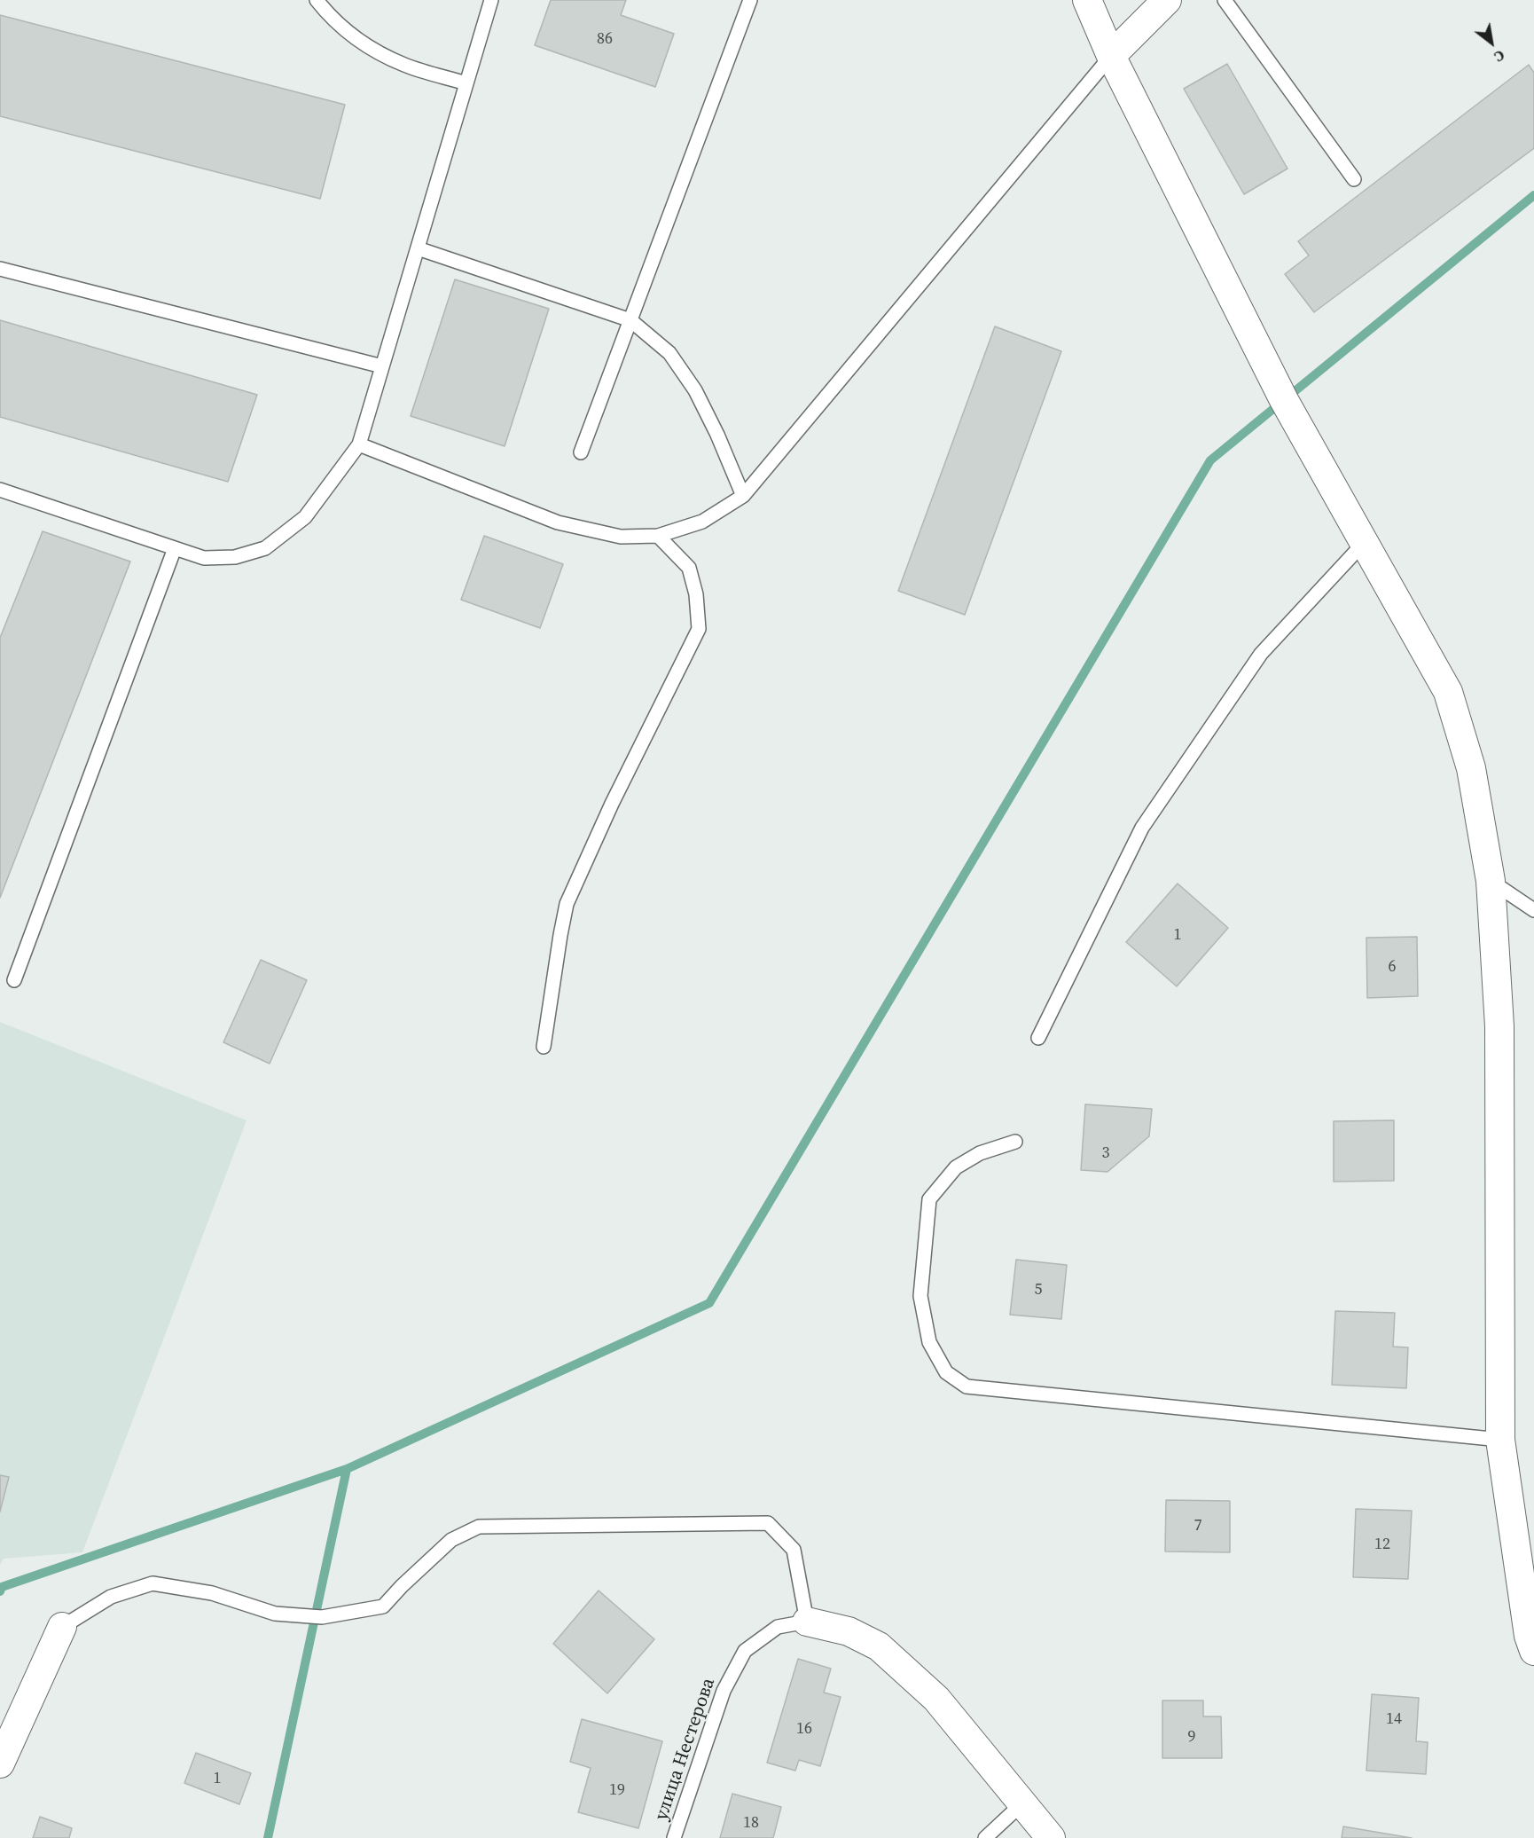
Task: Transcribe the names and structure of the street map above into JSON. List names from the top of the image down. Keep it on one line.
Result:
{"streets":{"lane":["улица Нестерова"]},"house_numbers":["86","1","6","3","5","7","12","14","16","9","1","19","18"],"north":"bottom right"}
